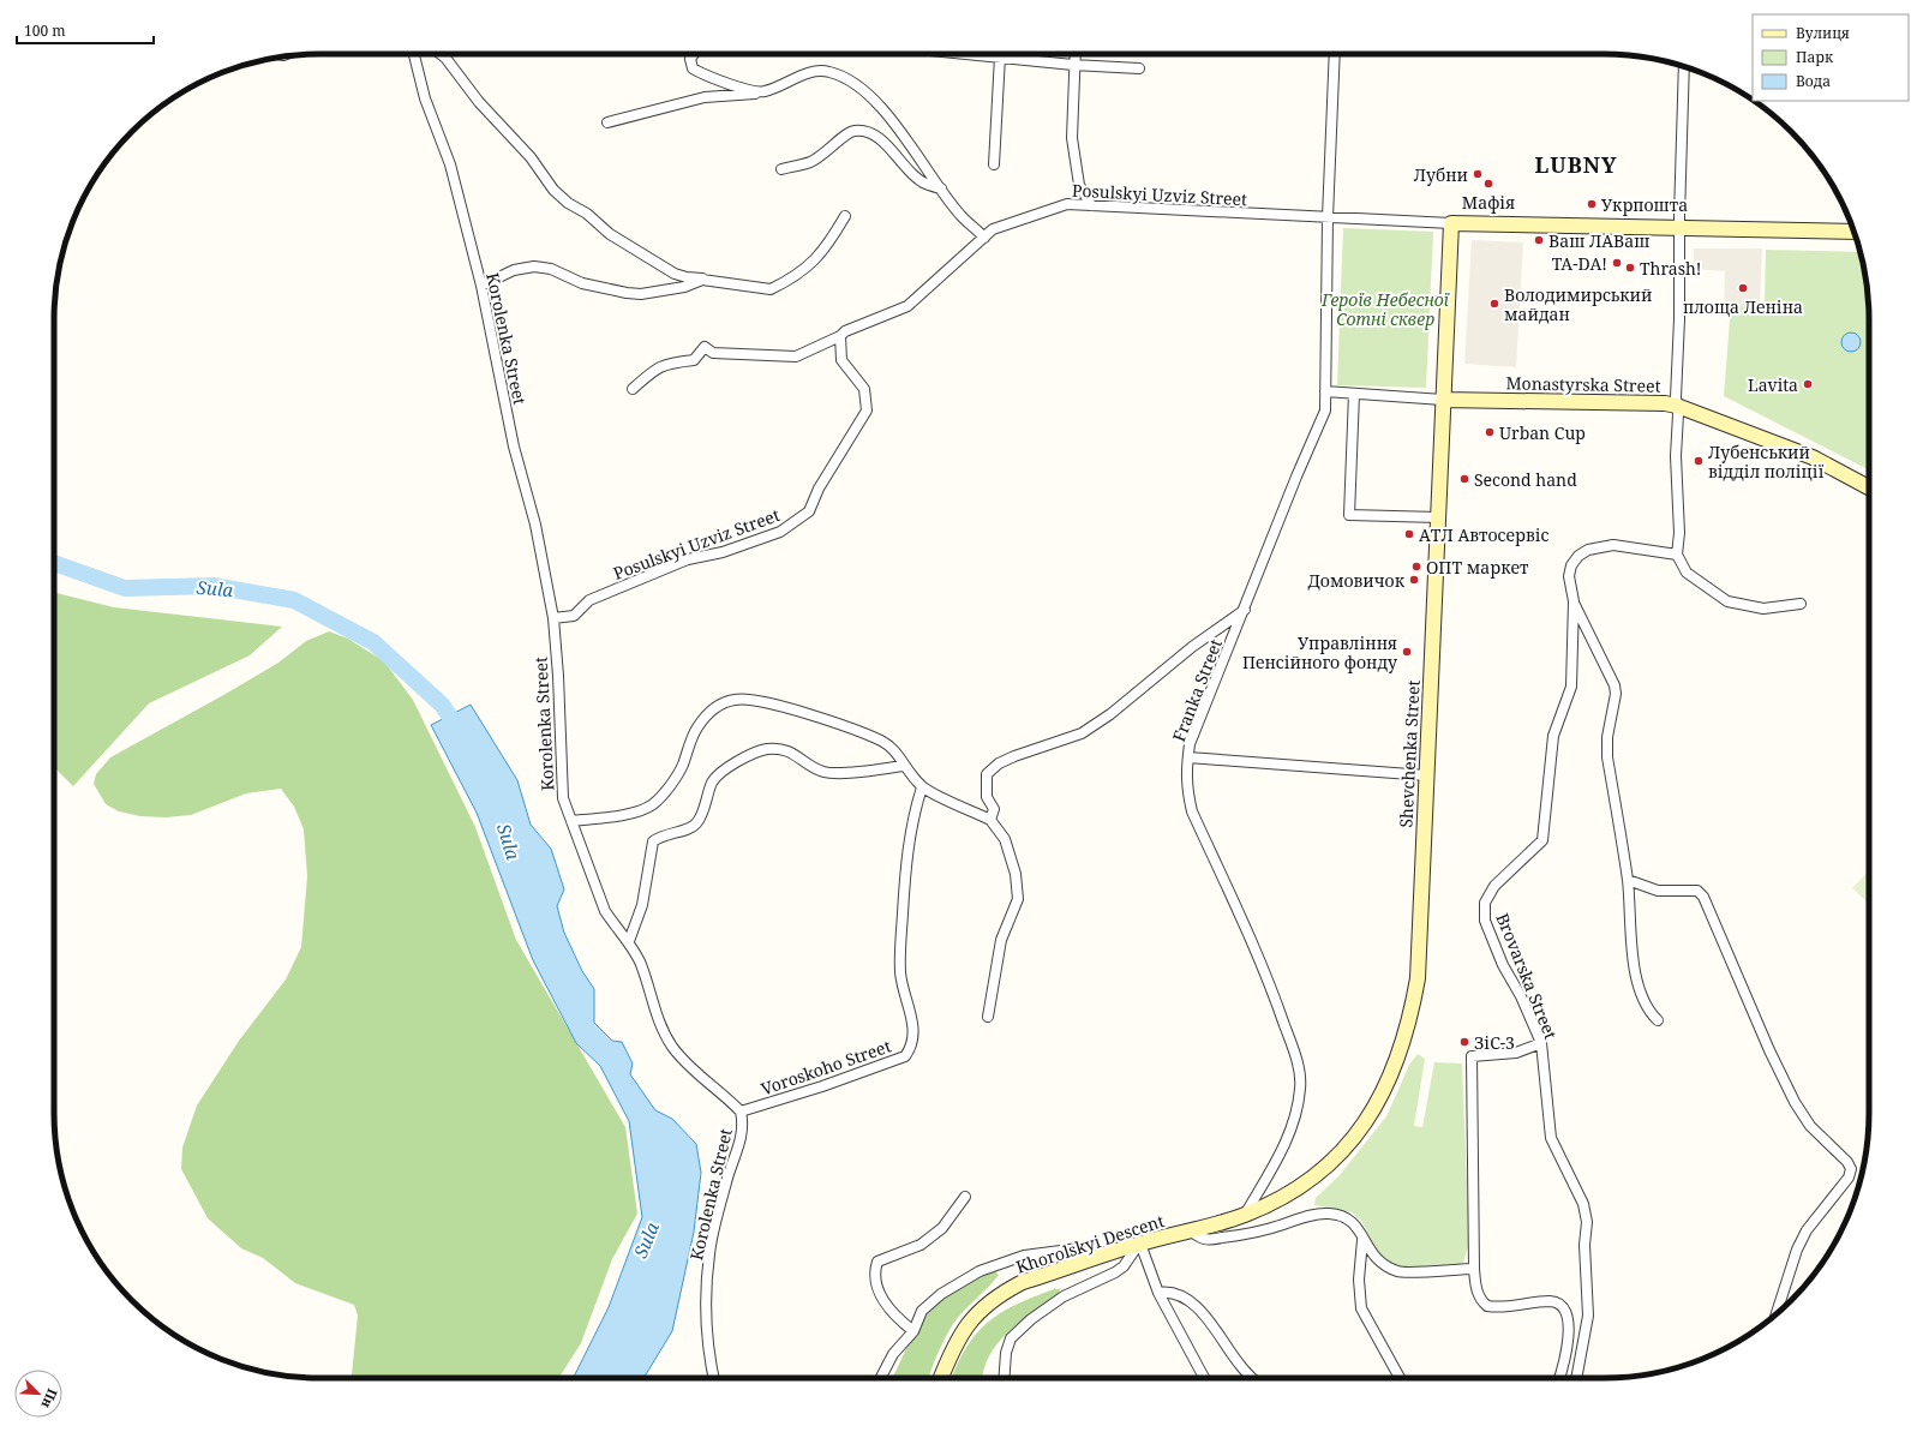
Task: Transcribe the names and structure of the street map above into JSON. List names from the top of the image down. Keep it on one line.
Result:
{"streets":{"main road":["Monastyrska Street","Shevchenka Street","Khorolskyi Descent"],"street":["Posulskyi Uzviz Street","Korolenka Street","Franka Street","Brovarska Street","Voroskoho Street"]},"crossings":[["Posulskyi Uzviz Street","Korolenka Street"],["Posulskyi Uzviz Street","Franka Street"],["Posulskyi Uzviz Street","Shevchenka Street"],["Korolenka Street","Voroskoho Street"],["Monastyrska Street","Shevchenka Street"],["Franka Street","Shevchenka Street"],["Franka Street","Khorolskyi Descent"],["Shevchenka Street","Khorolskyi Descent"]],"districts":["LUBNY"],"water":["Sula"],"parks":["Героїв Небесної Сотні сквер"],"places":["Лубни","Мафія","Укрпошта","Ваш ЛАВаш","TA-DA!","Thrash!","площа Леніна","Володимирський майдан","Lavita","Urban Cup","Лубенський відділ поліції","Second hand","АТЛ Автосервіс","ОПТ маркет","Домовичок","Управління Пенсійного фонду","ЗіС-3"],"legend":["Вулиця","Парк","Вода"],"scale_bar":"100 m","north":"bottom right"}
